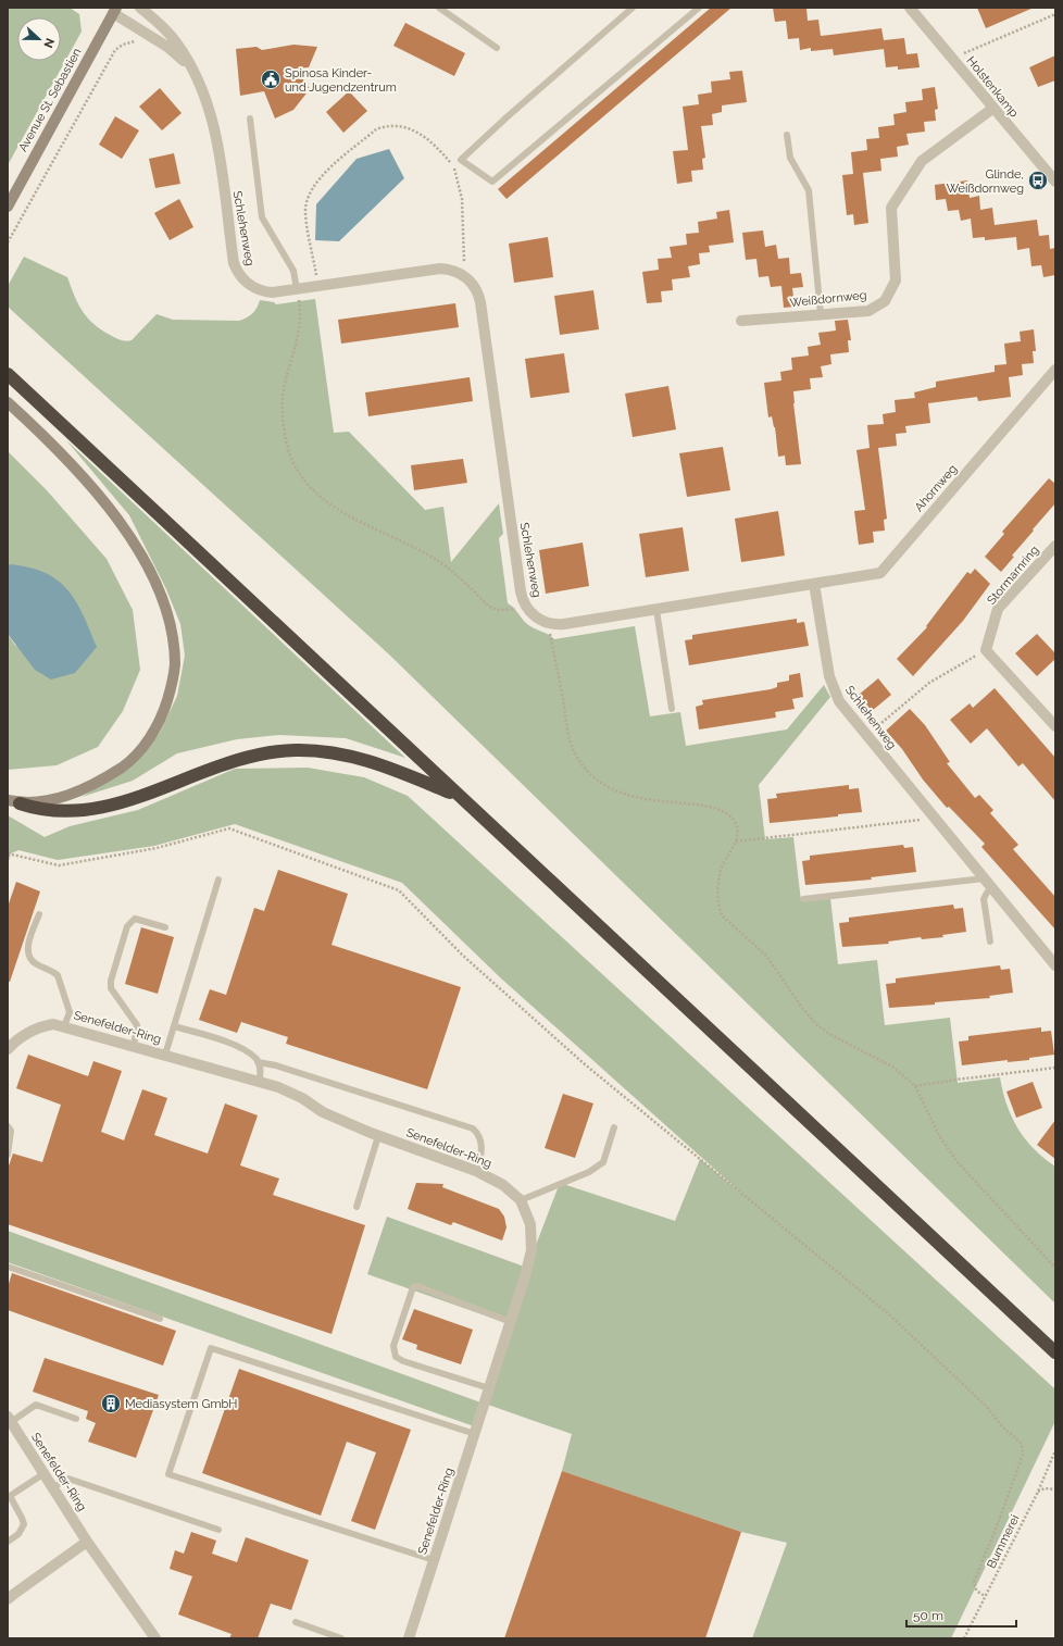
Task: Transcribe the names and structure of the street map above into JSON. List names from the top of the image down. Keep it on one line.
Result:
{"streets":{"main road":["Avenue St. Sebastien"],"street":["Holstenkamp","Schlehenweg","Weißdornweg","Ahornweg","Stormarnring","Senefelder-Ring"],"path":["Bummerei"]},"crossings":[["Holstenkamp","Weißdornweg"],["Avenue St. Sebastien","Schlehenweg"],["Schlehenweg","Ahornweg"]],"places":{"public building":["Spinosa Kinder- und Jugendzentrum"],"bus stop":["Glinde, Weißdornweg"],"building":["Mediasystem GmbH"]},"scale_bar":"50 m","north":"right"}
